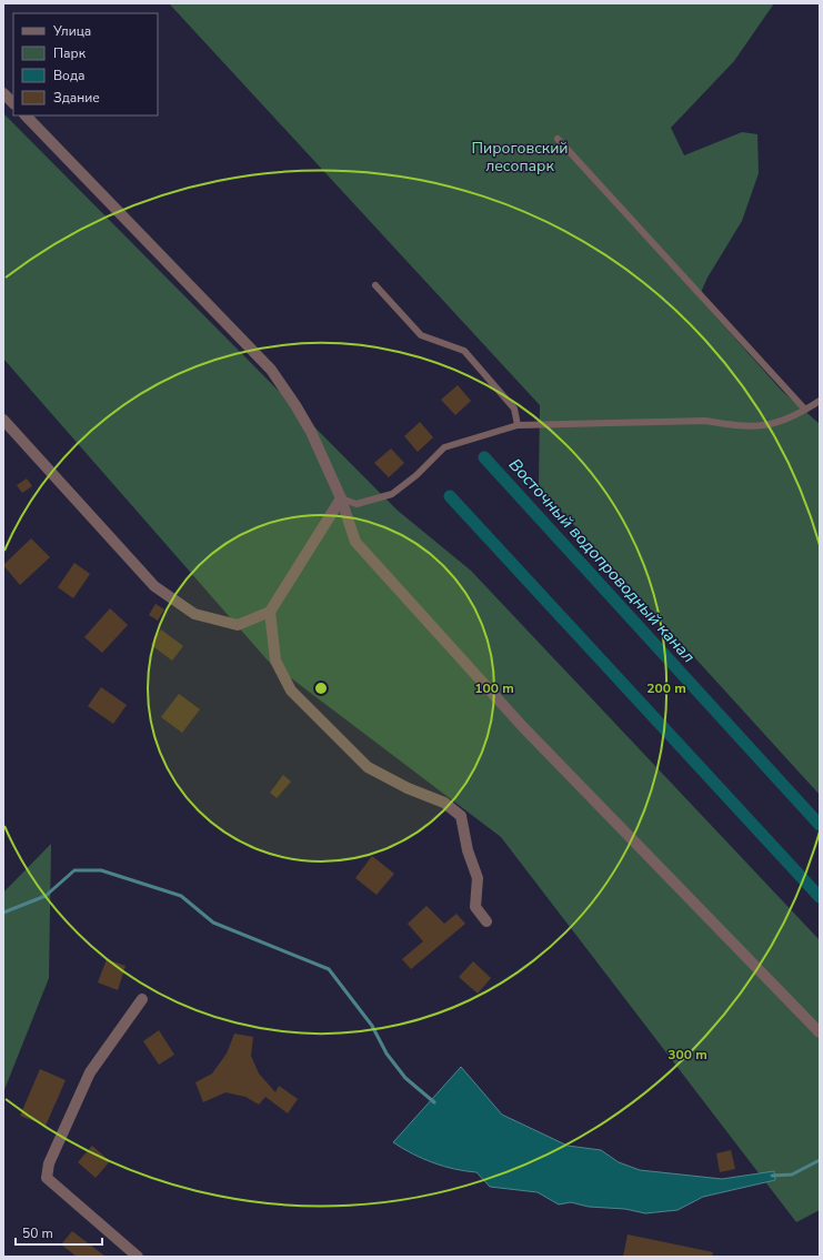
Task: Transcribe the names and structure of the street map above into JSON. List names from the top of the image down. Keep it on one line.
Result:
{"water":["Восточный водопроводный канал"],"parks":["Пироговский лесопарк"],"legend":["Улица","Парк","Вода","Здание"],"scale_bar":"50 m","rings":["100 m","200 m","300 m"]}
